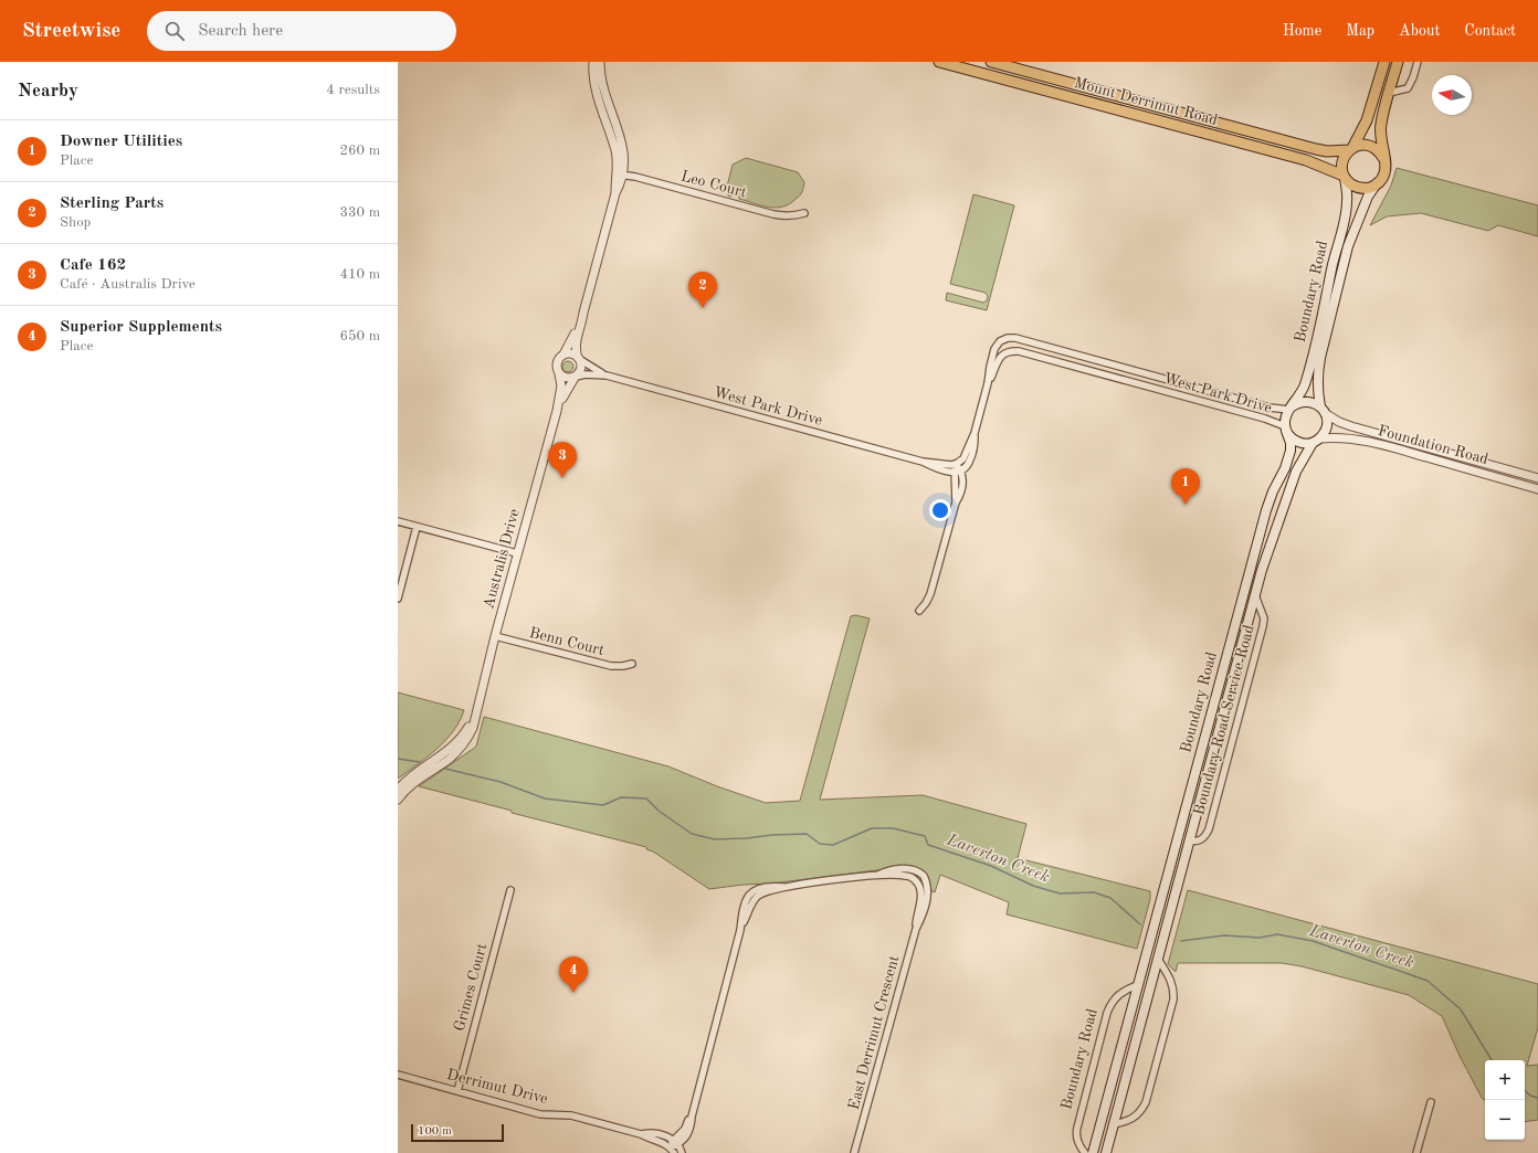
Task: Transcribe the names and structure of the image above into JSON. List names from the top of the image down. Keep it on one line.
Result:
{"streets":{"main road":["Mount Derrimut Road","Boundary Road"],"street":["Leo Court","West Park Drive","Foundation Road","Australis Drive","Benn Court","Boundary Road Service Road","Grimes Court","East Derrimut Crescent","Derrimut Drive"]},"crossings":[["Mount Derrimut Road","Boundary Road"],["Boundary Road","West Park Drive"],["Boundary Road","Foundation Road"],["Boundary Road","Boundary Road Service Road"],["West Park Drive","Foundation Road"],["West Park Drive","Australis Drive"],["Australis Drive","Benn Court"],["Grimes Court","Derrimut Drive"],["East Derrimut Crescent","Derrimut Drive"]],"water":["Laverton Creek"],"scale_bar":"100 m","north":"left","page":{"header":"Streetwise","search":"Search here","nav":["Home","Map","About","Contact"],"heading":["Nearby","4 results"],"list":[{"mark":"1","name":"Downer Utilities","note":"Place","value":"260 m"},{"mark":"2","name":"Sterling Parts","note":"Shop","value":"330 m"},{"mark":"3","name":"Cafe 162","note":"Café · Australis Drive","value":"410 m"},{"mark":"4","name":"Superior Supplements","note":"Place","value":"650 m"}],"pins":["2","3","1","4"],"map_buttons":["+","−"],"scale":"100 m"}}
